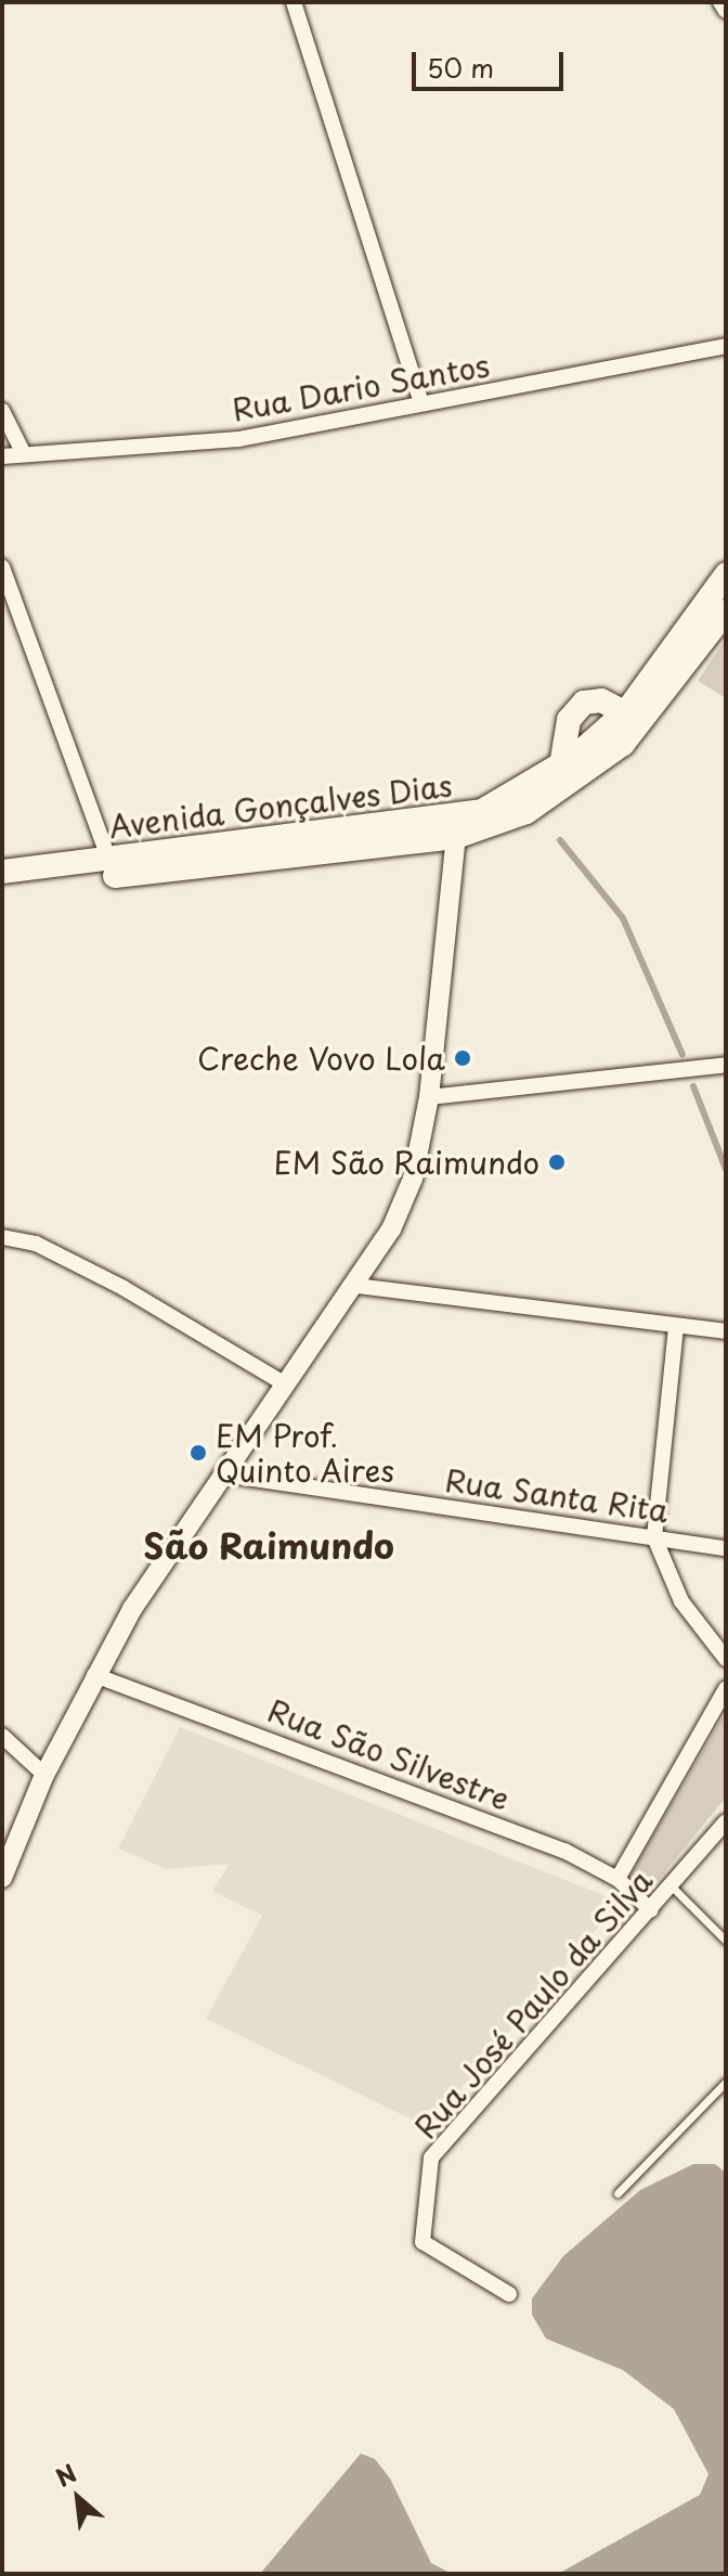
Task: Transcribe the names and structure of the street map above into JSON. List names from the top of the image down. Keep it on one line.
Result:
{"streets":{"main road":["Avenida Gonçalves Dias"],"street":["Rua Dario Santos","Rua Santa Rita","Rua São Silvestre","Rua José Paulo da Silva"]},"crossings":[["Rua São Silvestre","Rua José Paulo da Silva"]],"districts":["São Raimundo"],"places":["Creche Vovo Lola","EM São Raimundo","EM Prof. Quinto Aires"],"scale_bar":"50 m","north":"top left"}
